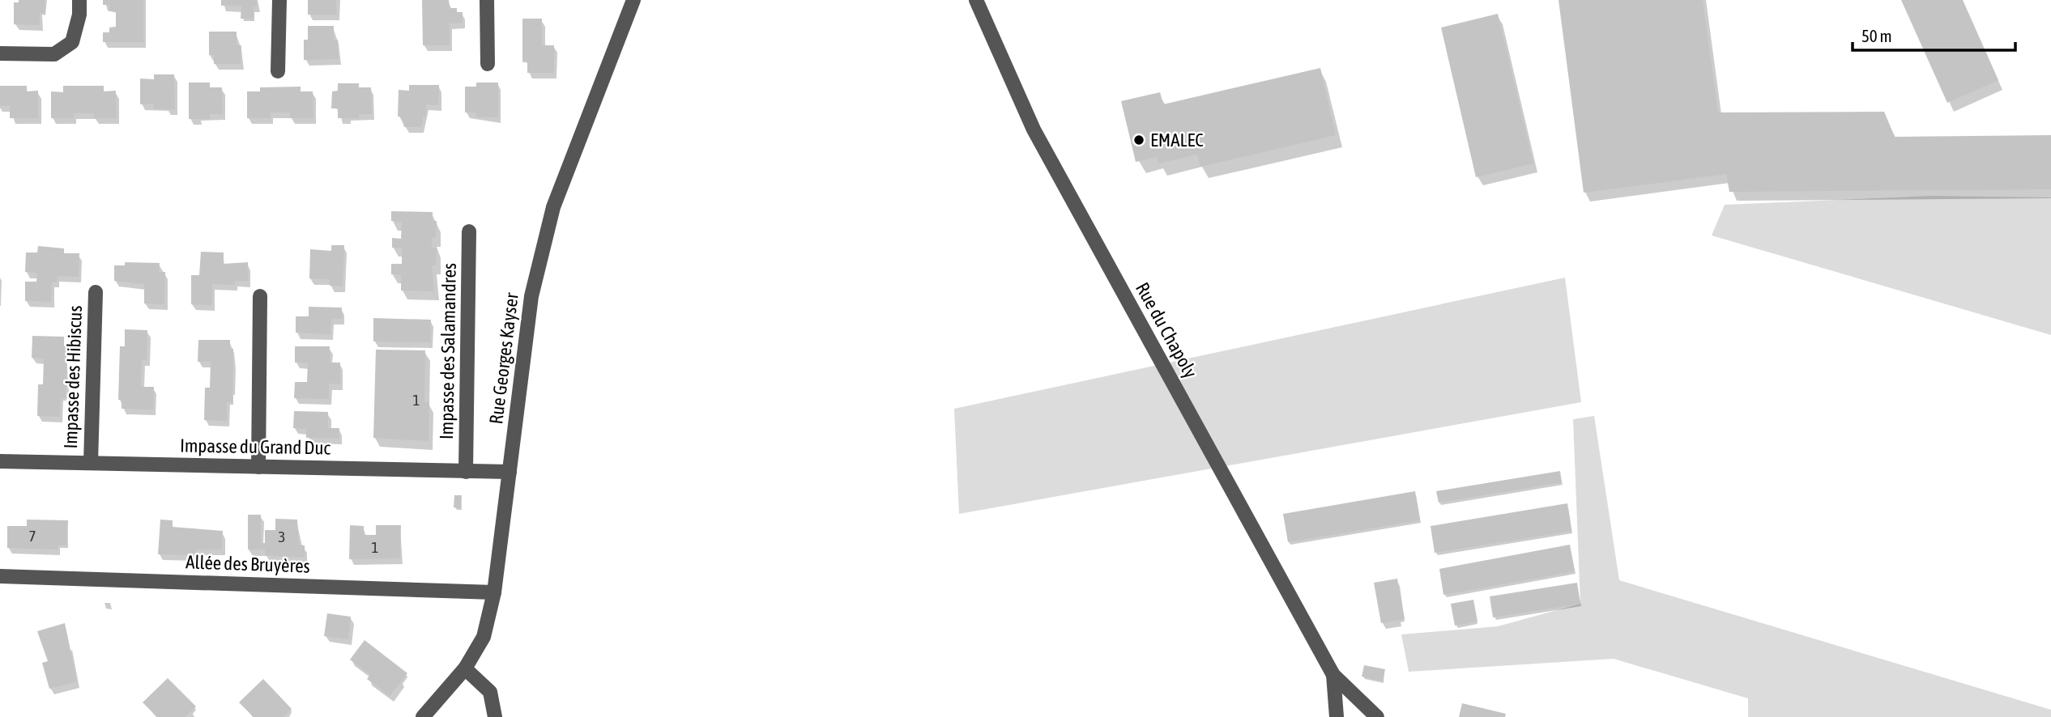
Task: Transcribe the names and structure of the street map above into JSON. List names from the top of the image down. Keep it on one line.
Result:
{"streets":{"street":["Rue du Chapoly","Impasse des Salamandres","Rue Georges Kayser","Impasse des Hibiscus","Impasse du Grand Duc","Allée des Bruyères"]},"crossings":[["Impasse des Salamandres","Impasse du Grand Duc"],["Rue Georges Kayser","Impasse du Grand Duc"],["Rue Georges Kayser","Allée des Bruyères"],["Impasse des Hibiscus","Impasse du Grand Duc"]],"places":["EMALEC"],"house_numbers":["1","7","3","1"],"scale_bar":"50 m"}
